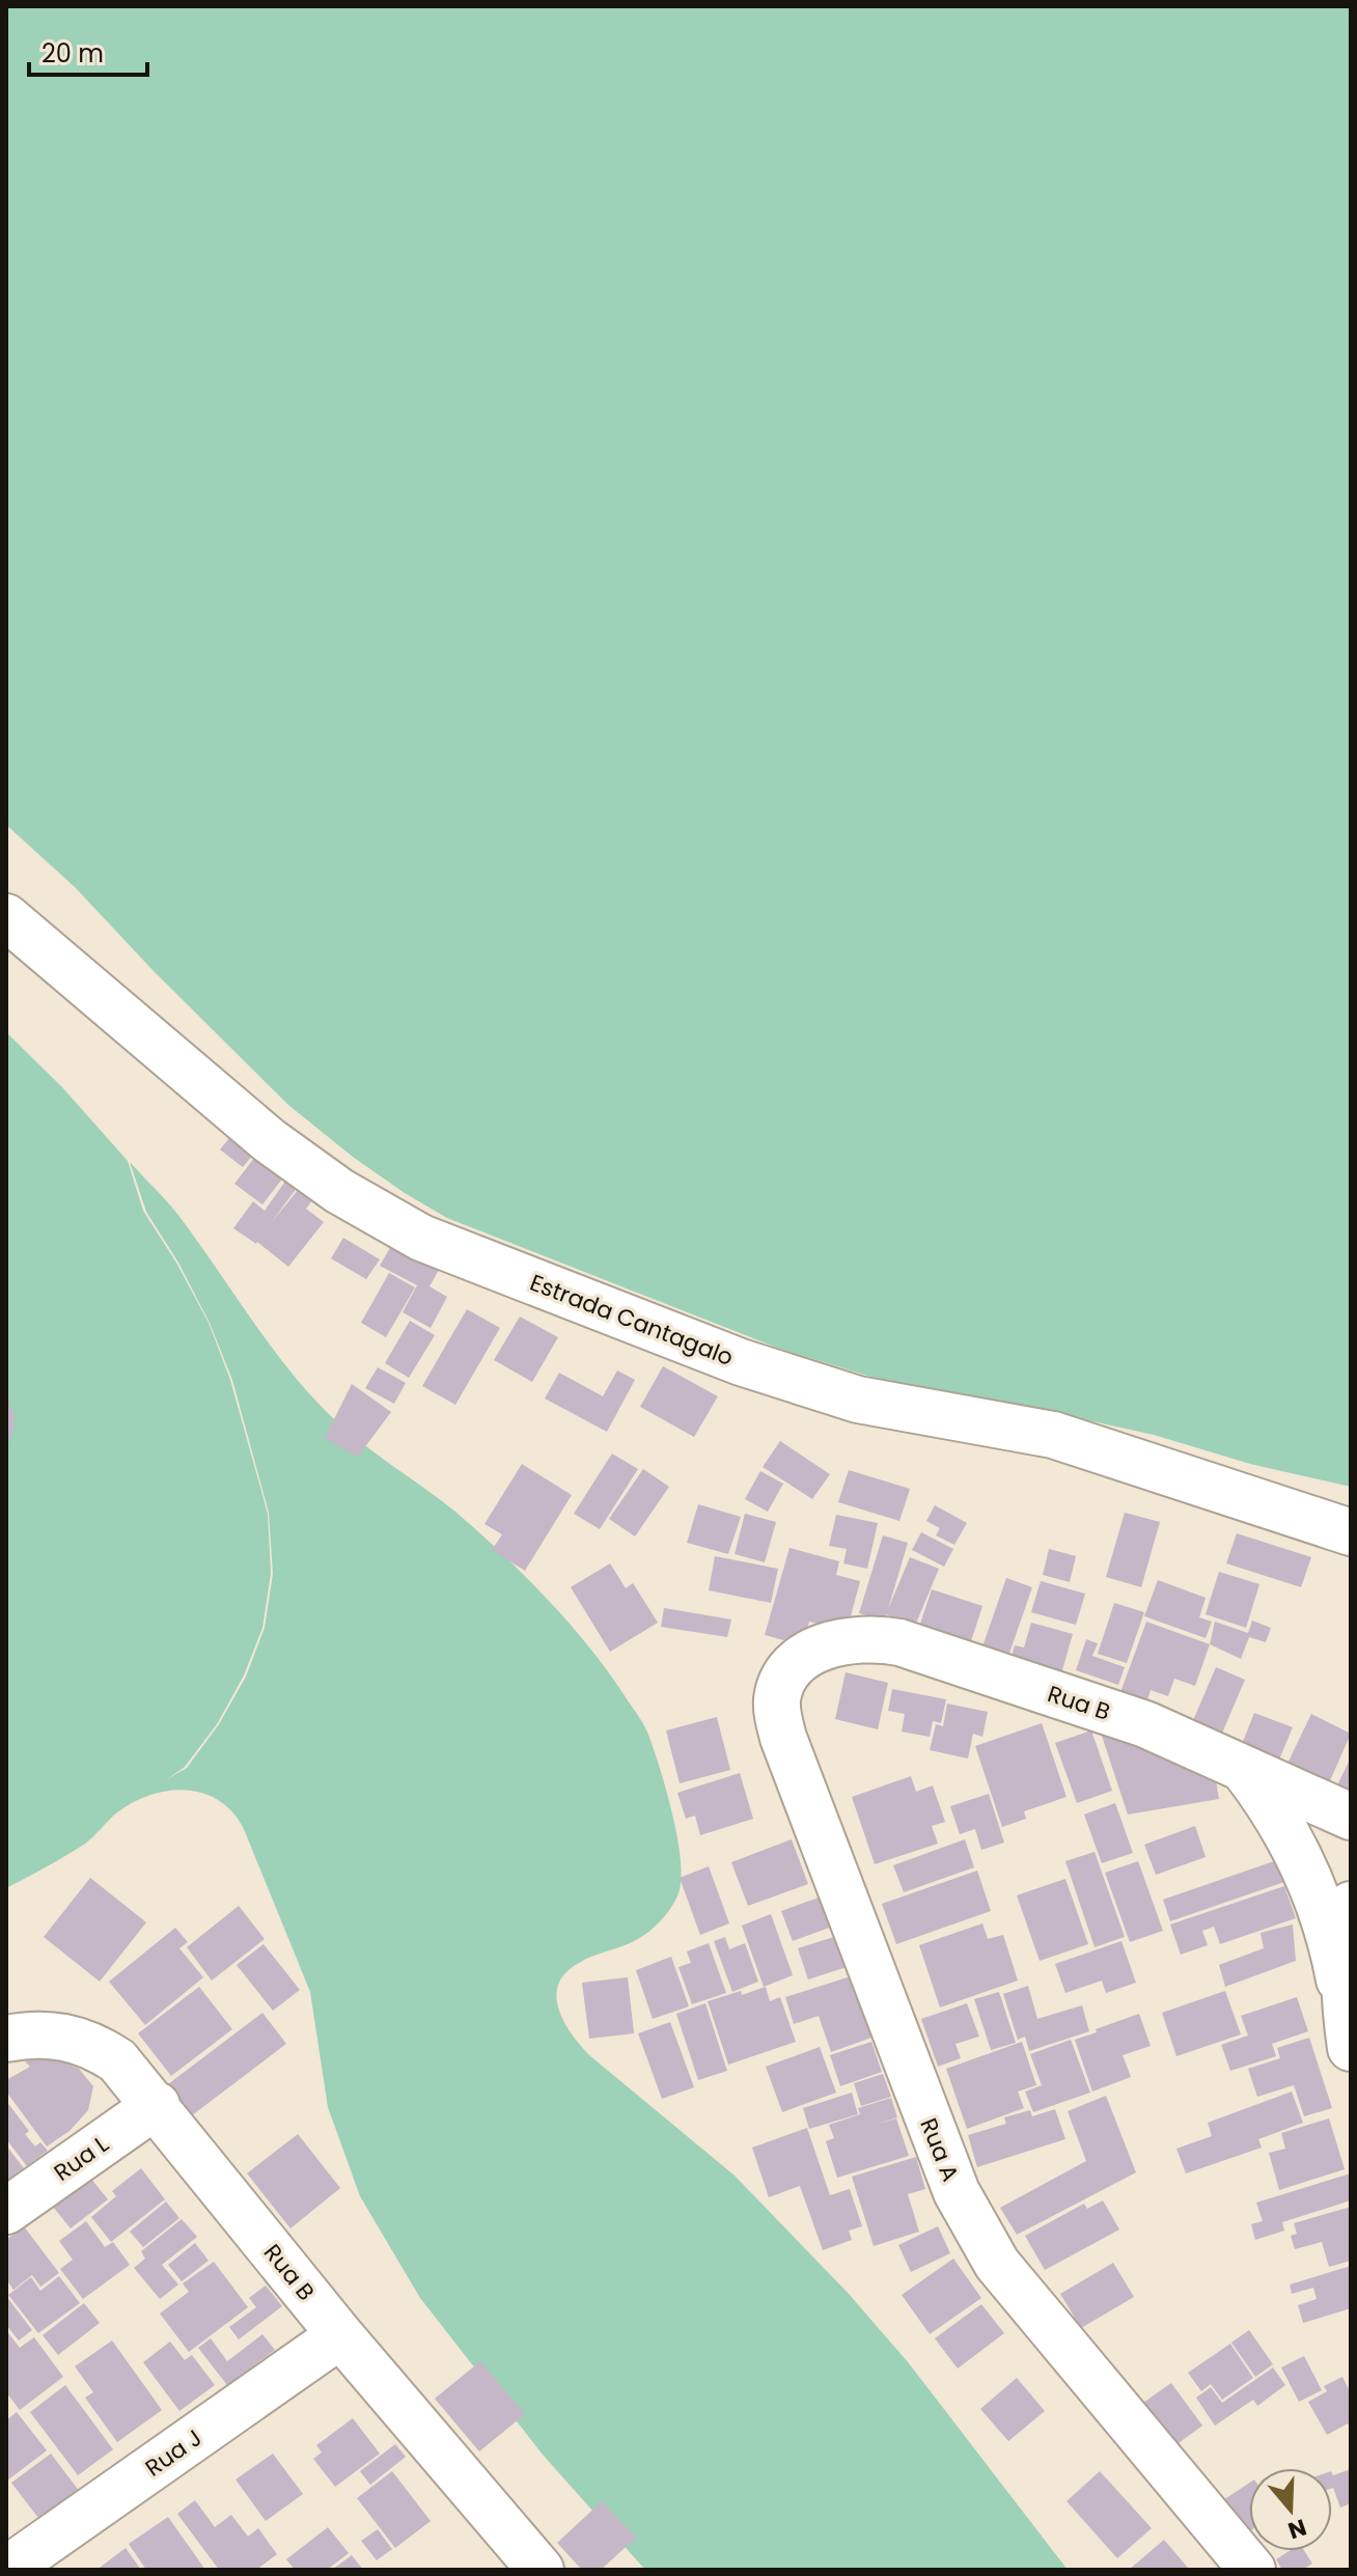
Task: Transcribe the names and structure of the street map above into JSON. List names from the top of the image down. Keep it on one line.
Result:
{"streets":{"street":["Estrada Cantagalo","Rua B","Rua A","Rua L","Rua J"]},"crossings":[["Rua B","Rua A"],["Rua B","Rua L"],["Rua B","Rua J"]],"scale_bar":"20 m","north":"bottom"}
